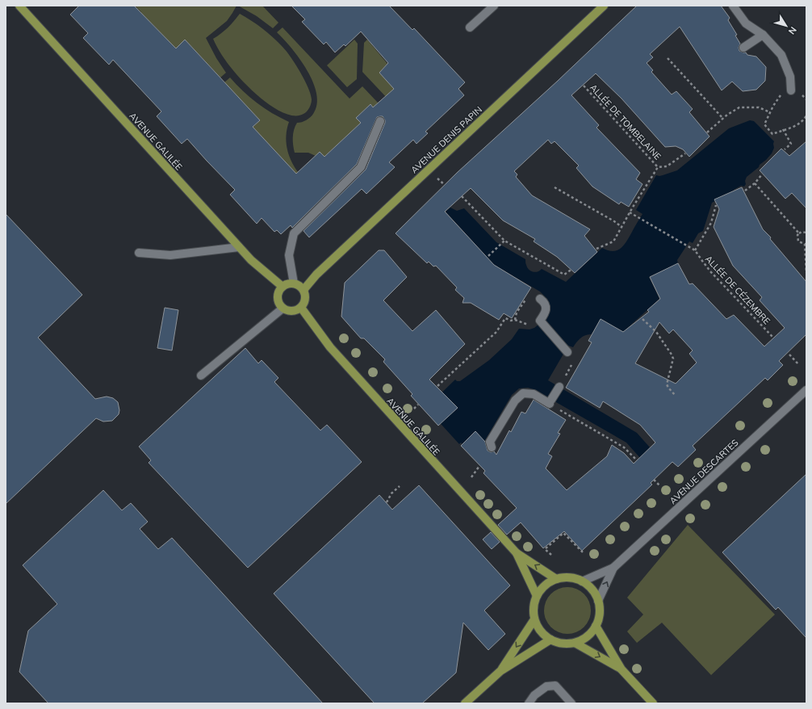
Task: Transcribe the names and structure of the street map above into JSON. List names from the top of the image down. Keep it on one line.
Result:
{"streets":{"main road":["AVENUE DENIS PAPIN","AVENUE GALILÉE"],"street":["AVENUE DESCARTES"],"path":["ALLÉE DE TOMBELAINE","ALLÉE DE CÉZEMBRE"]},"crossings":[["AVENUE DENIS PAPIN","AVENUE GALILÉE"],["AVENUE GALILÉE","AVENUE DESCARTES"]],"north":"bottom right"}
